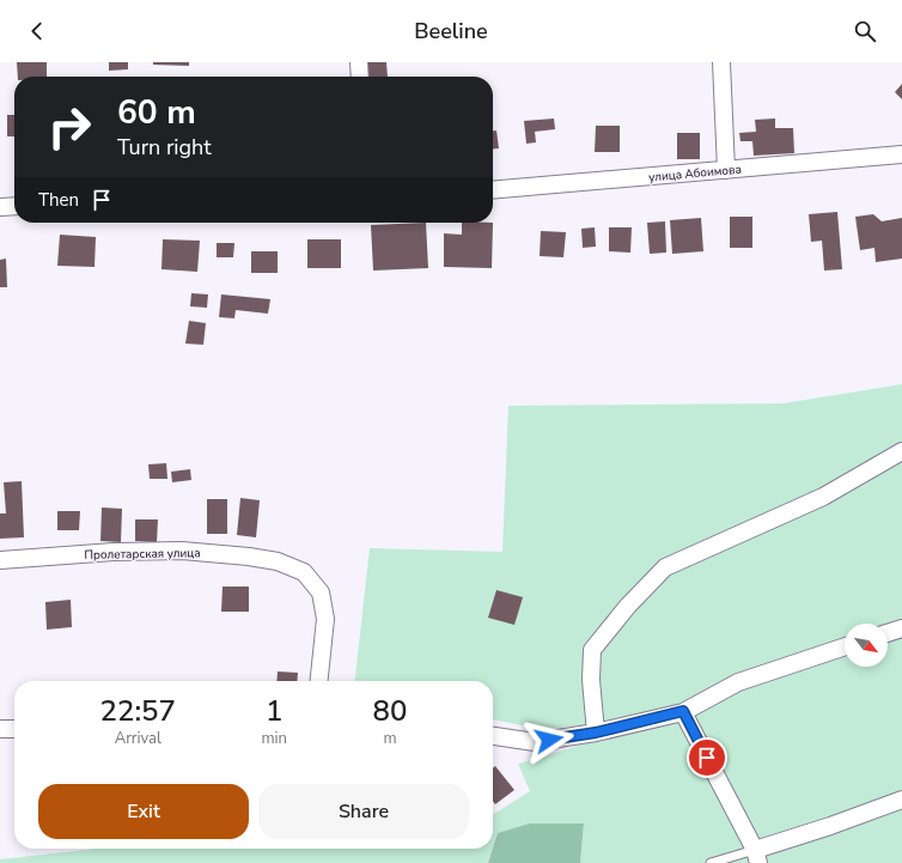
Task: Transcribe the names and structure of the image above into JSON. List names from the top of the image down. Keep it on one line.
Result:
{"streets":{"street":["улица Абоимова","Пролетарская улица"]},"north":"bottom right","page":{"header":"Beeline","turn":["60 m","Turn right"],"then":"Then","eta":["22:57","Arrival","1","min","80","m"],"buttons":["Exit","Share"]}}
